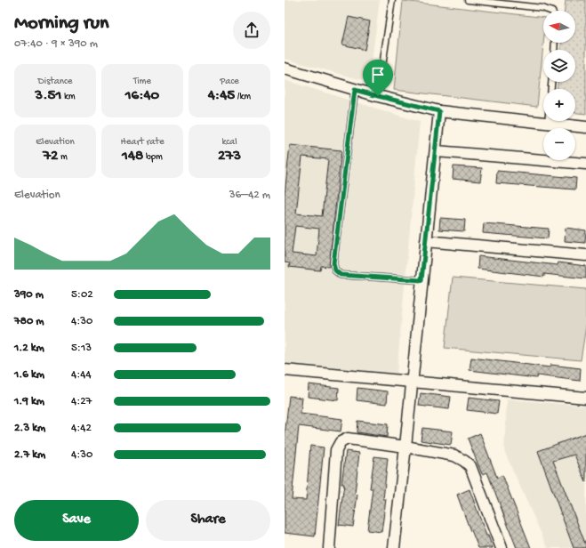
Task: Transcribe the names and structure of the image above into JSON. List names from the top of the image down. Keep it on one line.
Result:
{"north":"left","page":{"heading":["Morning run","07:40 · 9 × 390 m"],"map_buttons":["+","−"],"stats":[["Distance","3.51 km"],["Time","16:40"],["Pace","4:45 /km"],["Elevation","72 m"],["Heart rate","148 bpm"],["kcal","273"]],"chart":["Elevation","36–42 m"],"list":[{"name":"390 m","note":"5:02"},{"name":"780 m","note":"4:30"},{"name":"1.2 km","note":"5:13"},{"name":"1.6 km","note":"4:44"},{"name":"1.9 km","note":"4:27"},{"name":"2.3 km","note":"4:42"},{"name":"2.7 km","note":"4:30"}],"buttons":["Save","Share"]}}
